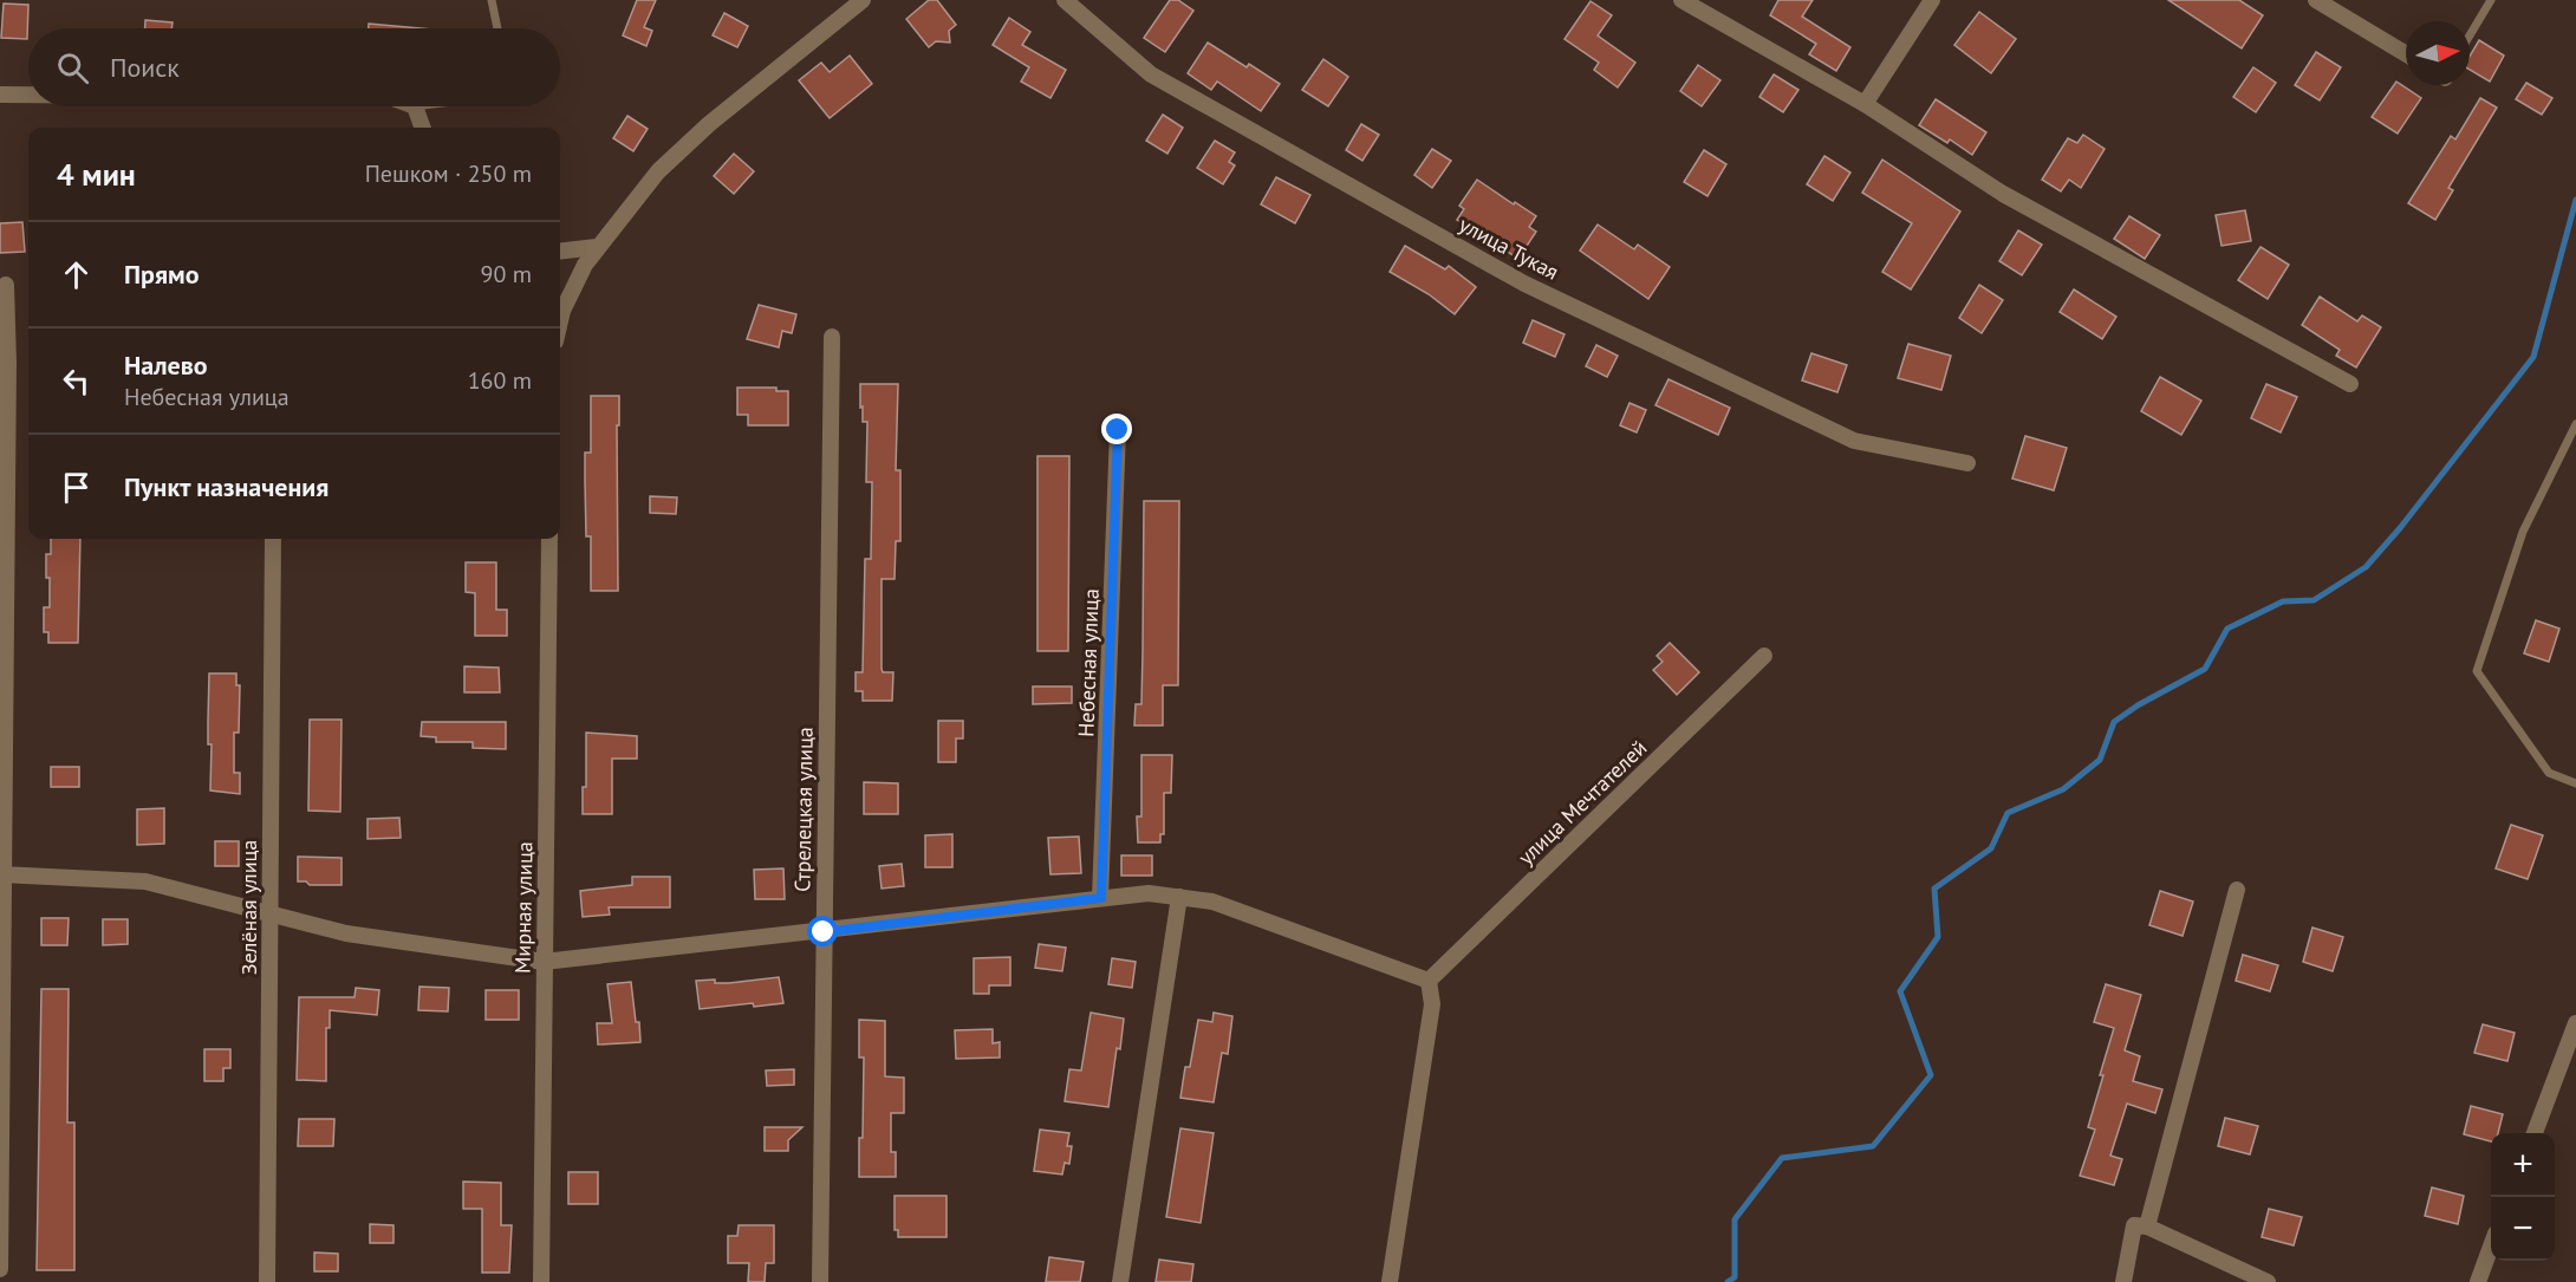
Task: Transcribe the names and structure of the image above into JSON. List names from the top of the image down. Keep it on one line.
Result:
{"streets":{"street":["улица Тукая","Небесная улица","улица Мечтателей","Стрелецкая улица","Зелёная улица","Мирная улица"]},"north":"right","page":{"search":"Поиск","heading":["4 мин","Пешком · 250 m"],"list":[["Прямо","90 m"],["Налево","Небесная улица","160 m"],"Пункт назначения"],"map_buttons":["+","−"]}}
